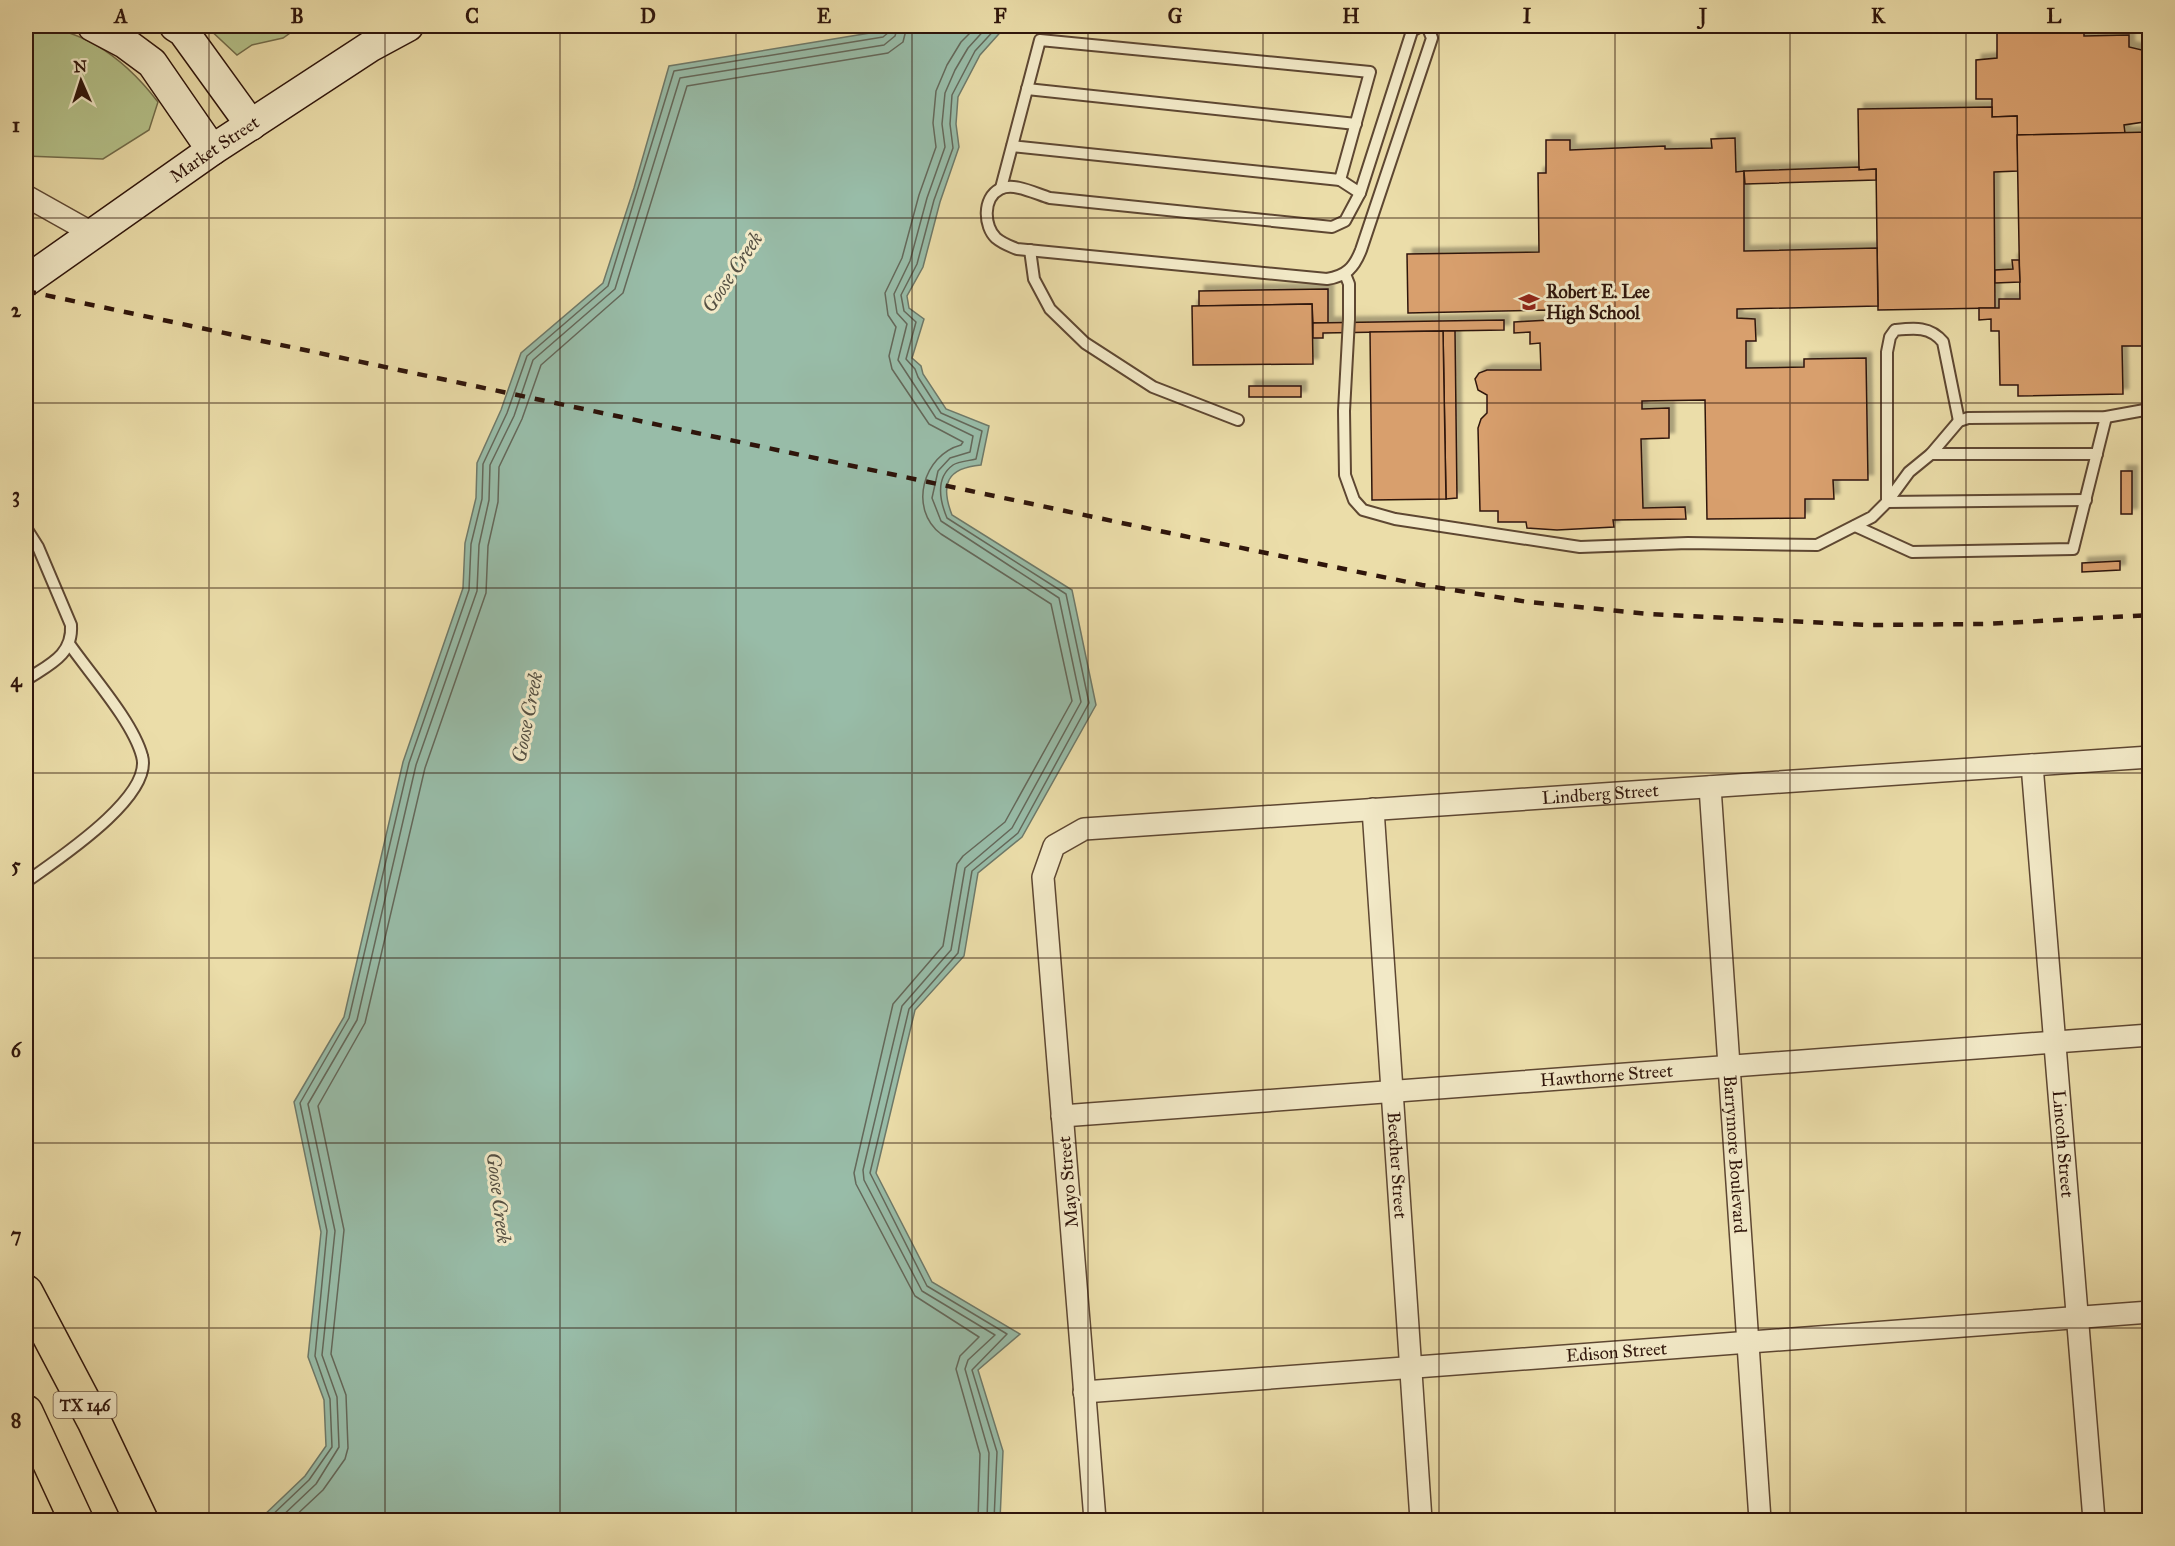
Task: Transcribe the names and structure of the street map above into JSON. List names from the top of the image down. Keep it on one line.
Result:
{"streets":{"highway":["TX 146"],"main road":["Market Street"],"street":["Lindberg Street","Hawthorne Street","Lincoln Street","Barrymore Boulevard","Beecher Street","Mayo Street","Edison Street"]},"crossings":[["Lindberg Street","Lincoln Street"],["Lindberg Street","Barrymore Boulevard"],["Lindberg Street","Beecher Street"],["Lindberg Street","Mayo Street"],["Hawthorne Street","Lincoln Street"],["Hawthorne Street","Barrymore Boulevard"],["Hawthorne Street","Beecher Street"],["Hawthorne Street","Mayo Street"],["Lincoln Street","Edison Street"],["Barrymore Boulevard","Edison Street"],["Beecher Street","Edison Street"],["Mayo Street","Edison Street"]],"water":["Goose Creek"],"places":{"school or university":["Robert E. Lee High School"]},"north":"top","grid":{"columns":["A","B","C","D","E","F","G","H","I","J","K","L"],"rows":["1","2","3","4","5","6","7","8"]}}
